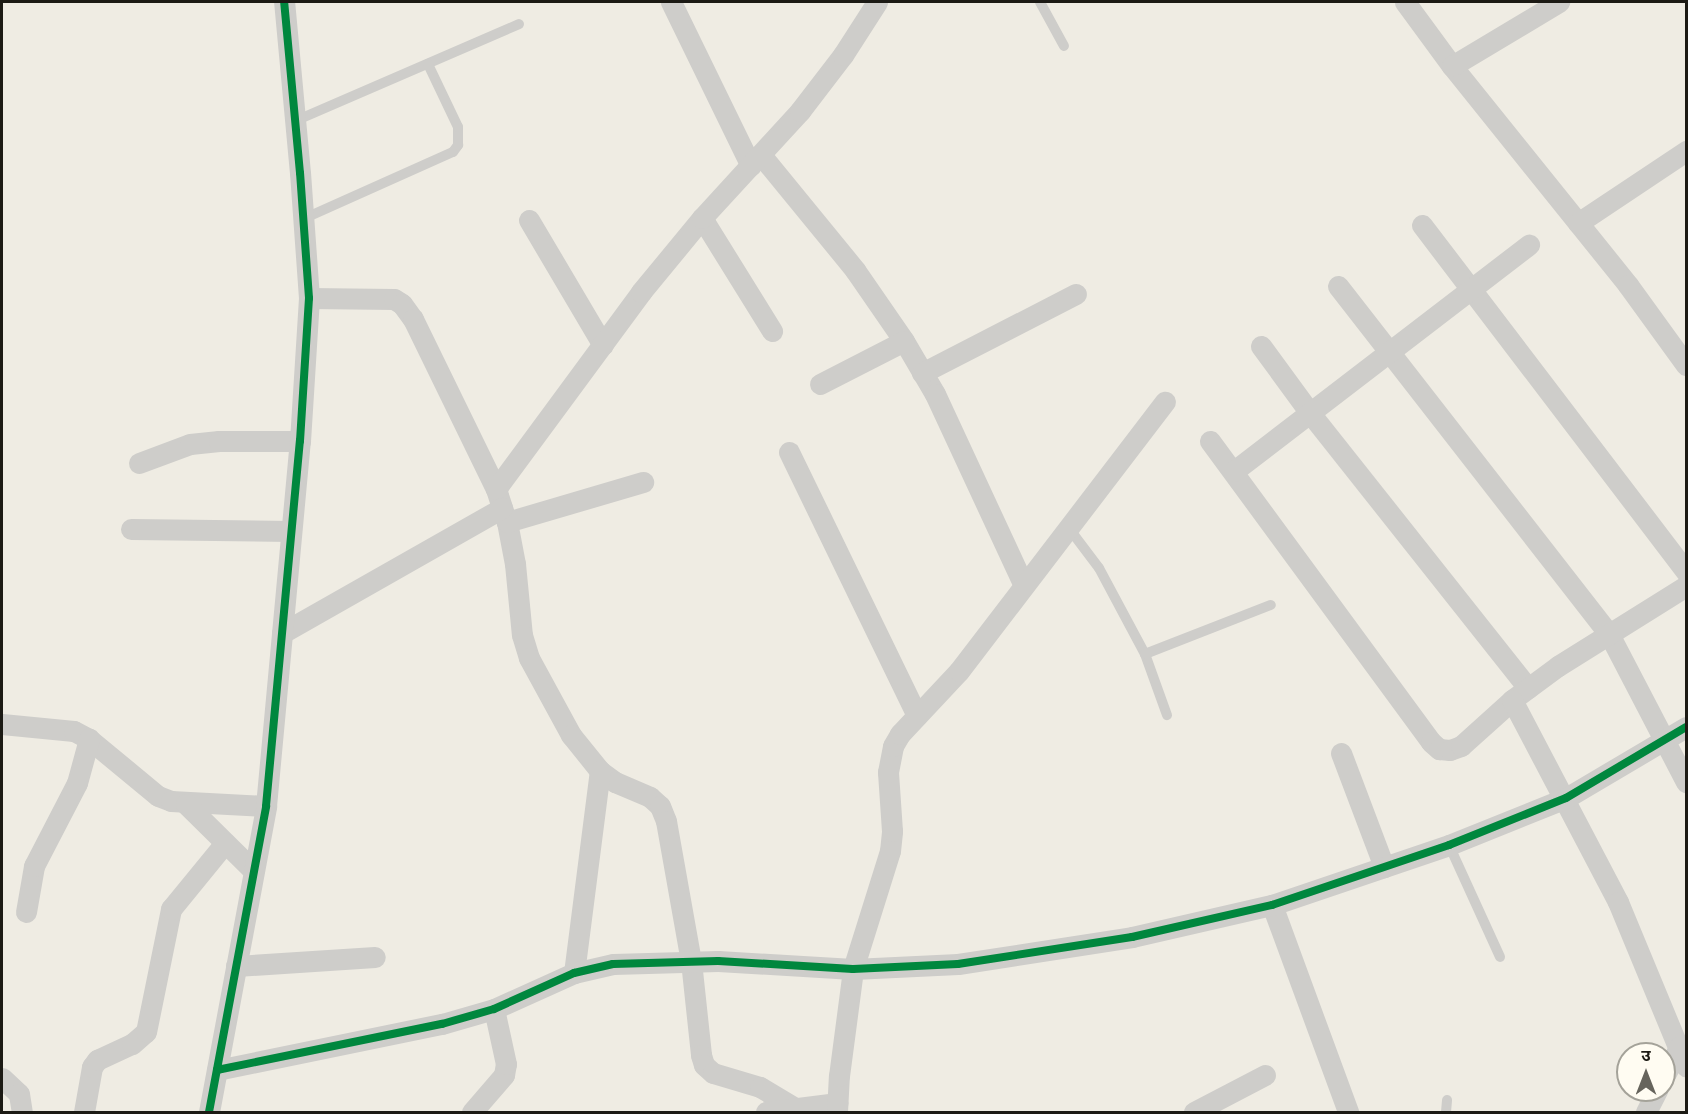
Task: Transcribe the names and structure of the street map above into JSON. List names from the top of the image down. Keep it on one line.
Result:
{"north":"top"}
